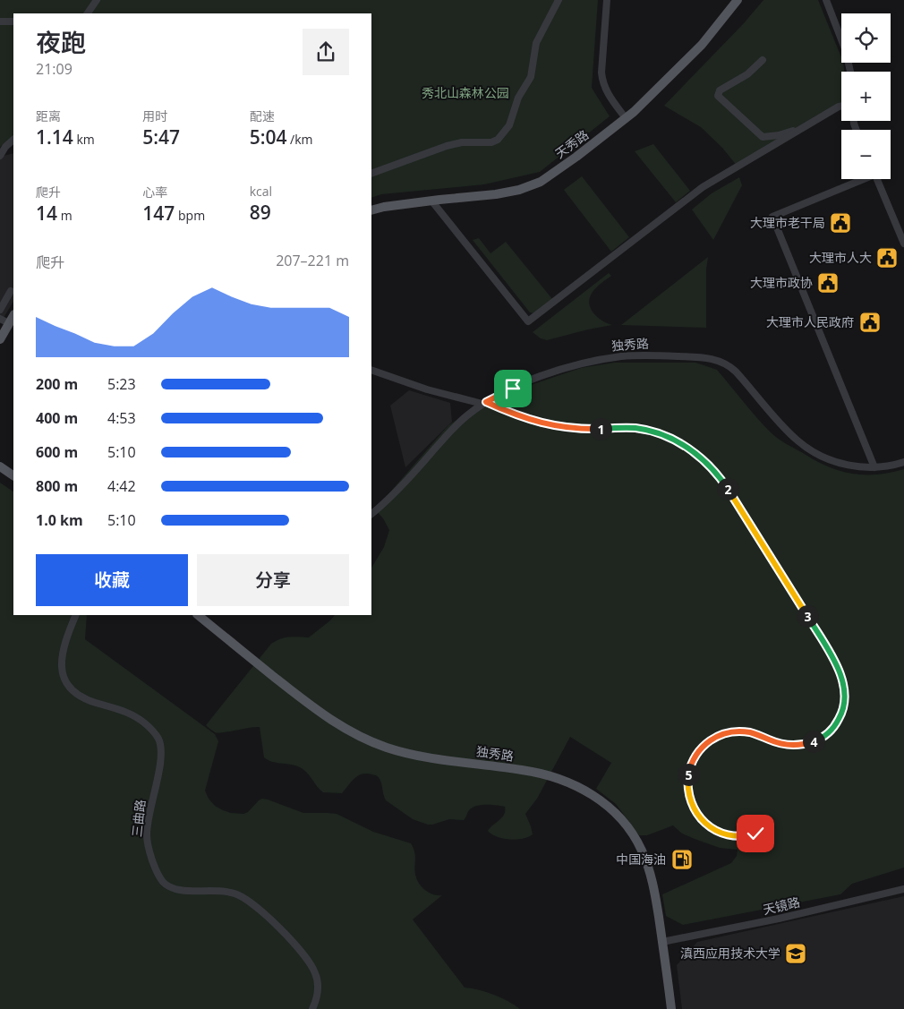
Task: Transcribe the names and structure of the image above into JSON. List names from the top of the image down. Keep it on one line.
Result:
{"streets":{"main road":["天秀路","独秀路"],"street":["三曲路","天镜路"]},"crossings":[["独秀路","天镜路"]],"parks":["秀北山森林公园"],"places":{"public building":["大理市老干局","大理市人大","大理市政协","大理市人民政府"],"fuel station":["中国海油"],"school or university":["滇西应用技术大学"]},"page":{"map_buttons":["+","−"],"heading":["夜跑","21:09"],"stats":[["距离","1.14 km"],["用时","5:47"],["配速","5:04 /km"],["爬升","14 m"],["心率","147 bpm"],["kcal","89"]],"chart":["爬升","207–221 m"],"list":[{"name":"200 m","note":"5:23"},{"name":"400 m","note":"4:53"},{"name":"600 m","note":"5:10"},{"name":"800 m","note":"4:42"},{"name":"1.0 km","note":"5:10"}],"pins":["1","2","3","4","5"],"buttons":["收藏","分享"]}}
